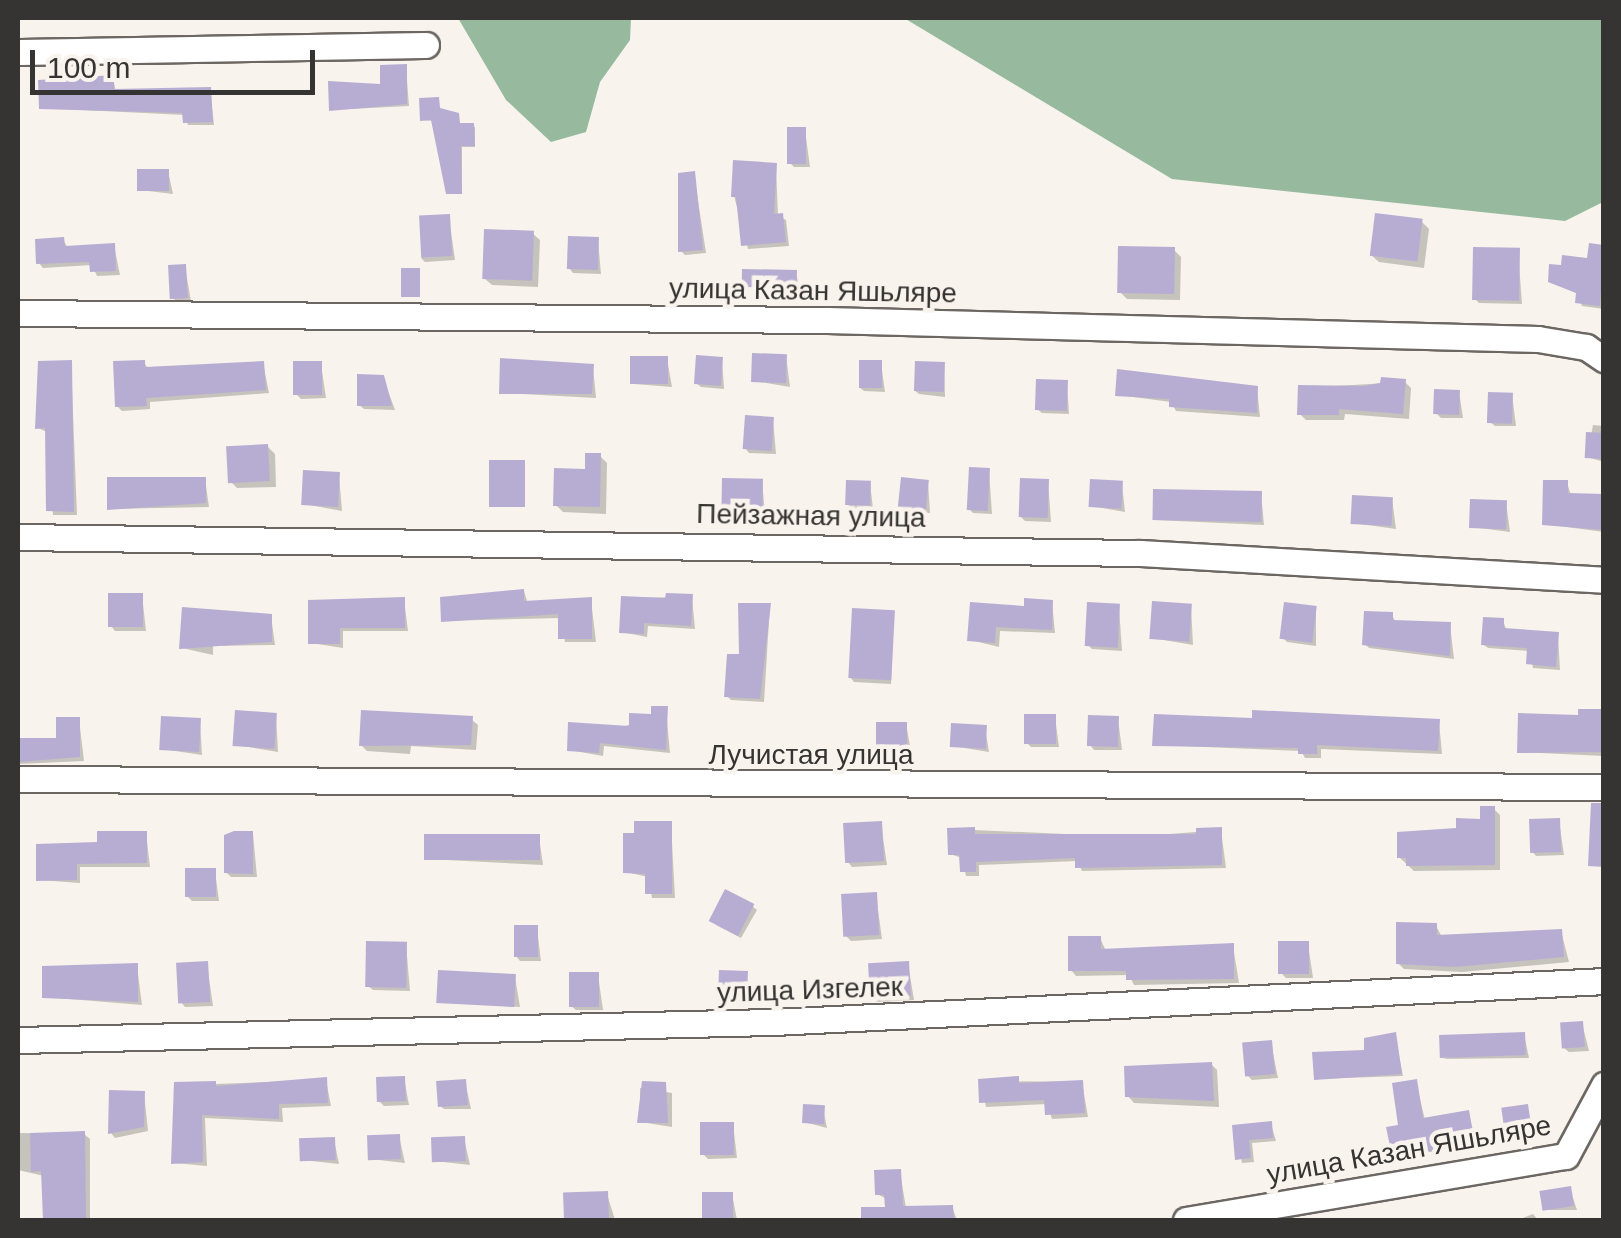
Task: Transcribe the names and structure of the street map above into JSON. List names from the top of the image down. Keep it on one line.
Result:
{"streets":{"street":["улица Казан Яшьляре","Пейзажная улица","Лучистая улица","улица Изгелек"]},"scale_bar":"100 m"}
